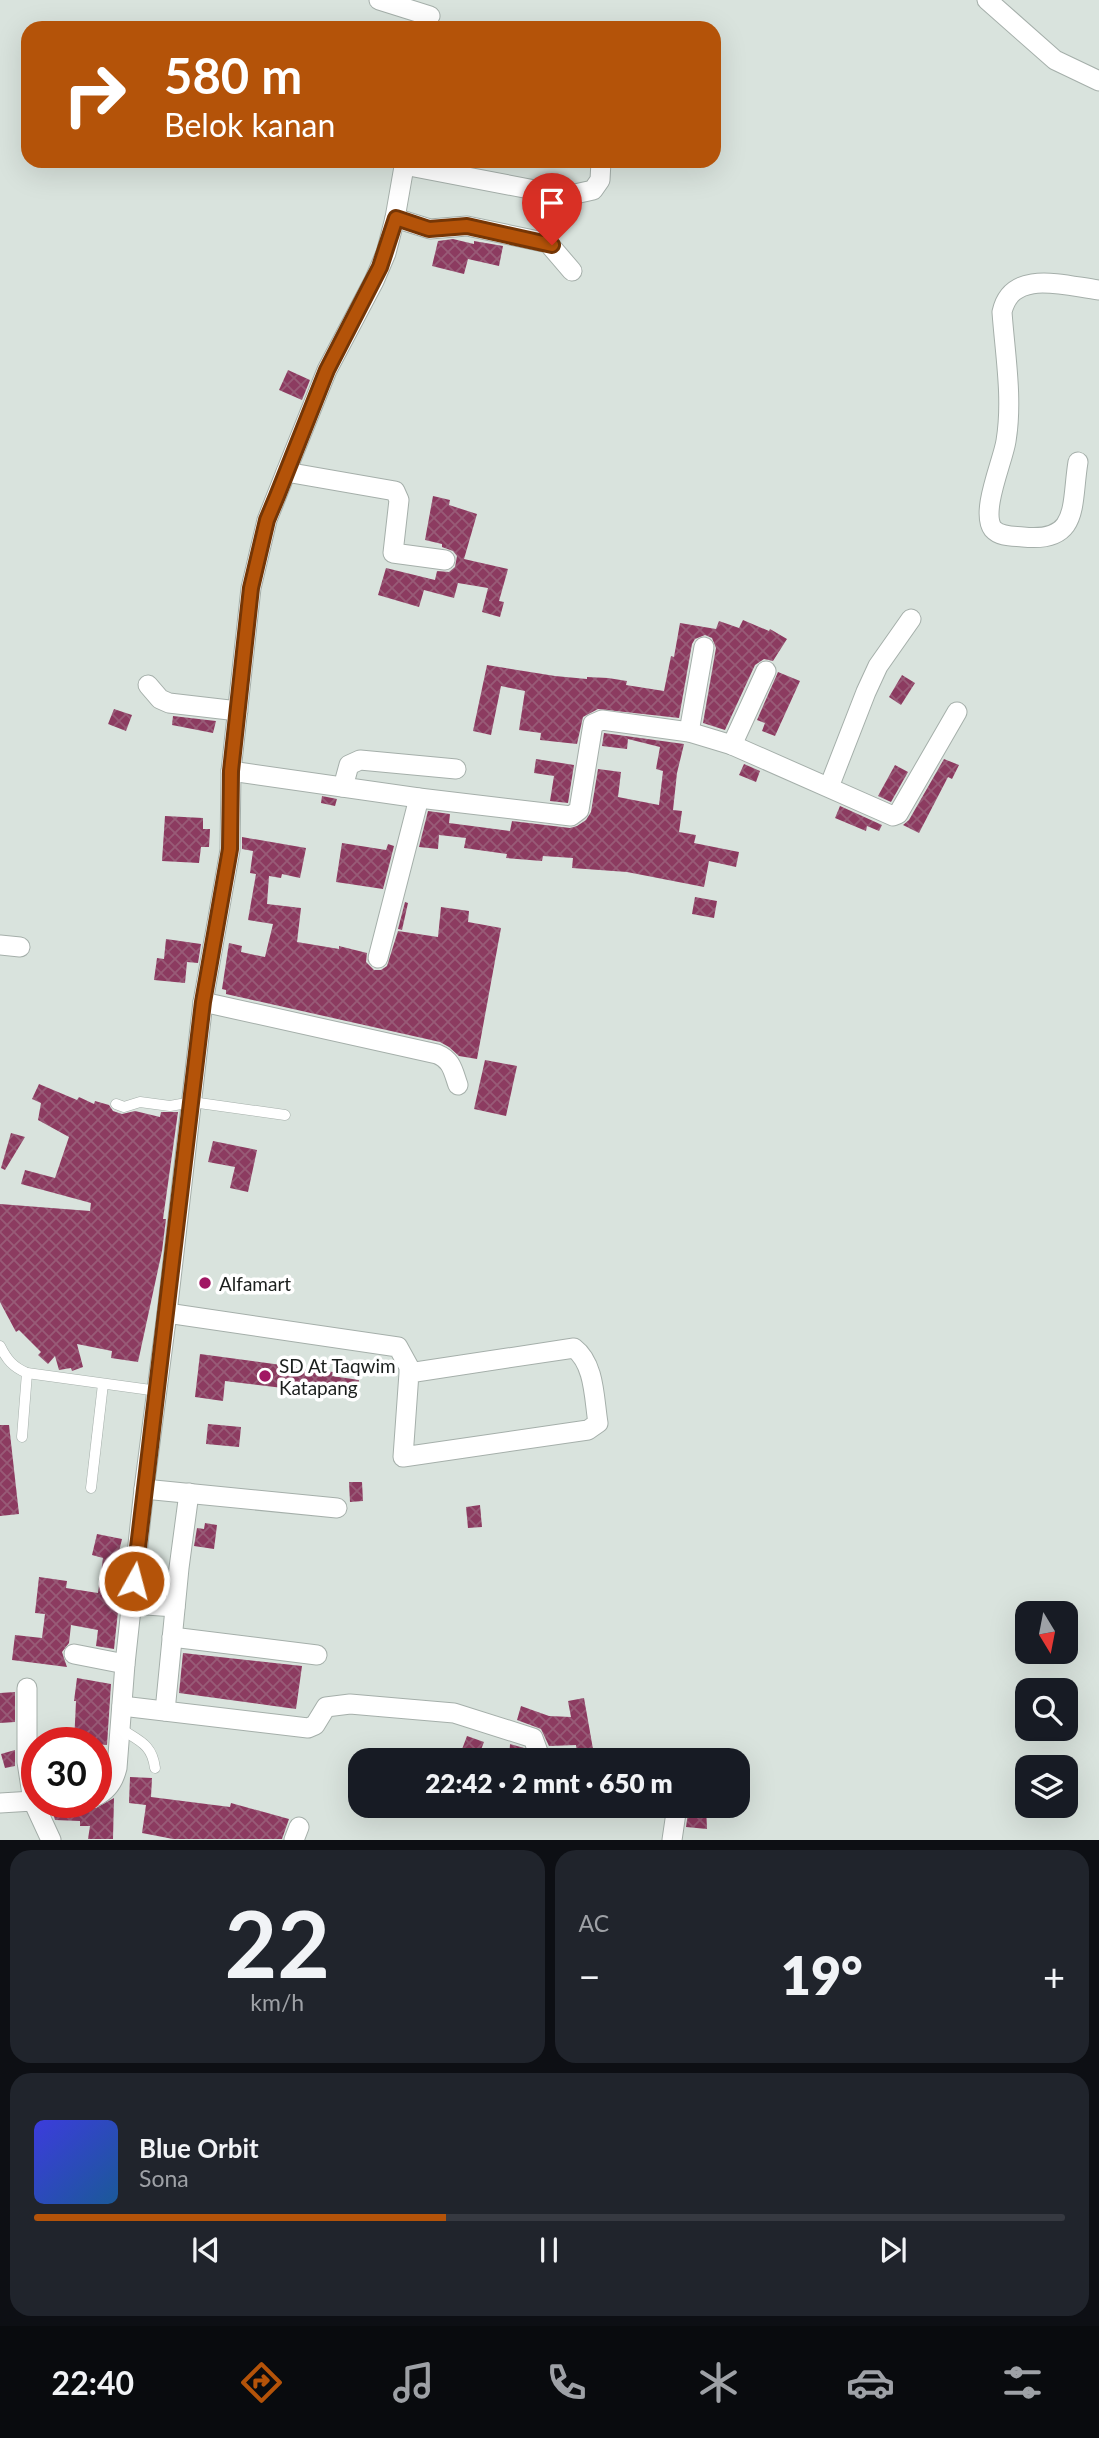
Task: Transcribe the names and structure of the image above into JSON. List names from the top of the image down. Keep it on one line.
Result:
{"places":["Alfamart","SD At Taqwim Katapang"],"north":"bottom","page":{"turn":["580 m","Belok kanan"],"limit":"30","trip":"22:42 · 2 mnt · 650 m","tile":[["22","km/h"],"AC"],"heat":["−","19°","+"],"song":["Blue Orbit","Sona"],"tabs":"22:40"}}
